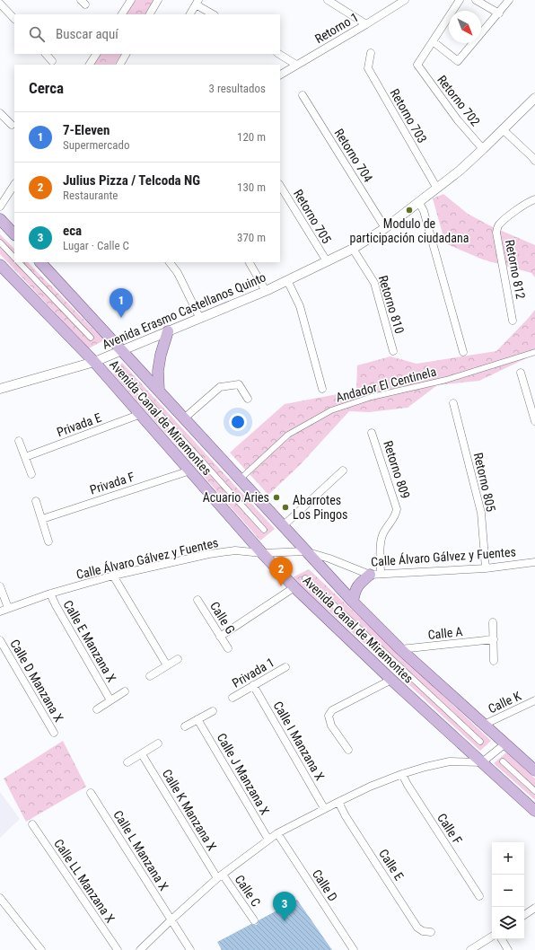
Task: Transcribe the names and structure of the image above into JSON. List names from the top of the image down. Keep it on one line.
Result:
{"streets":{"main road":["Avenida Canal de Miramontes"],"street":["Retorno 1","Retorno 702","Retorno 703","Retorno 704","Retorno 705","Retorno 812","Retorno 810","Avenida Erasmo Castellanos Quinto","Andador El Centinela","Privada E","Retorno 809","Retorno 805","Privada F","Calle Álvaro Gálvez y Fuentes","Calle G","Calle A","Calle E Manzana X","Privada 1","Calle D Manzana X","Calle K","Calle I Manzana X","Calle J Manzana X","Calle K Manzana X","Calle F","Calle L Manzana X","Calle E","Calle LL Manzana X","Calle D","Calle C"]},"crossings":[["Retorno 702","Avenida Erasmo Castellanos Quinto"],["Retorno 703","Avenida Erasmo Castellanos Quinto"],["Retorno 704","Avenida Erasmo Castellanos Quinto"],["Retorno 705","Avenida Erasmo Castellanos Quinto"],["Retorno 810","Avenida Erasmo Castellanos Quinto"],["Avenida Erasmo Castellanos Quinto","Avenida Canal de Miramontes"],["Andador El Centinela","Avenida Canal de Miramontes"],["Avenida Canal de Miramontes","Privada E"],["Avenida Canal de Miramontes","Privada F"],["Avenida Canal de Miramontes","Calle Álvaro Gálvez y Fuentes"],["Avenida Canal de Miramontes","Calle A"],["Avenida Canal de Miramontes","Calle K"],["Retorno 809","Calle Álvaro Gálvez y Fuentes"],["Retorno 805","Calle Álvaro Gálvez y Fuentes"],["Calle Álvaro Gálvez y Fuentes","Calle E Manzana X"],["Privada 1","Calle I Manzana X"],["Calle K Manzana X","Calle C"]],"places":["Modulo de participación ciudadana","Acuario Aries","Abarrotes Los Pingos"],"north":"bottom right","page":{"search":"Buscar aquí","heading":["Cerca","3 resultados"],"list":[{"mark":"1","name":"7-Eleven","note":"Supermercado","value":"120 m"},{"mark":"2","name":"Julius Pizza / Telcoda NG","note":"Restaurante","value":"130 m"},{"mark":"3","name":"eca","note":"Lugar · Calle C","value":"370 m"}],"pins":["1","2","3"],"map_buttons":["+","−"]}}
